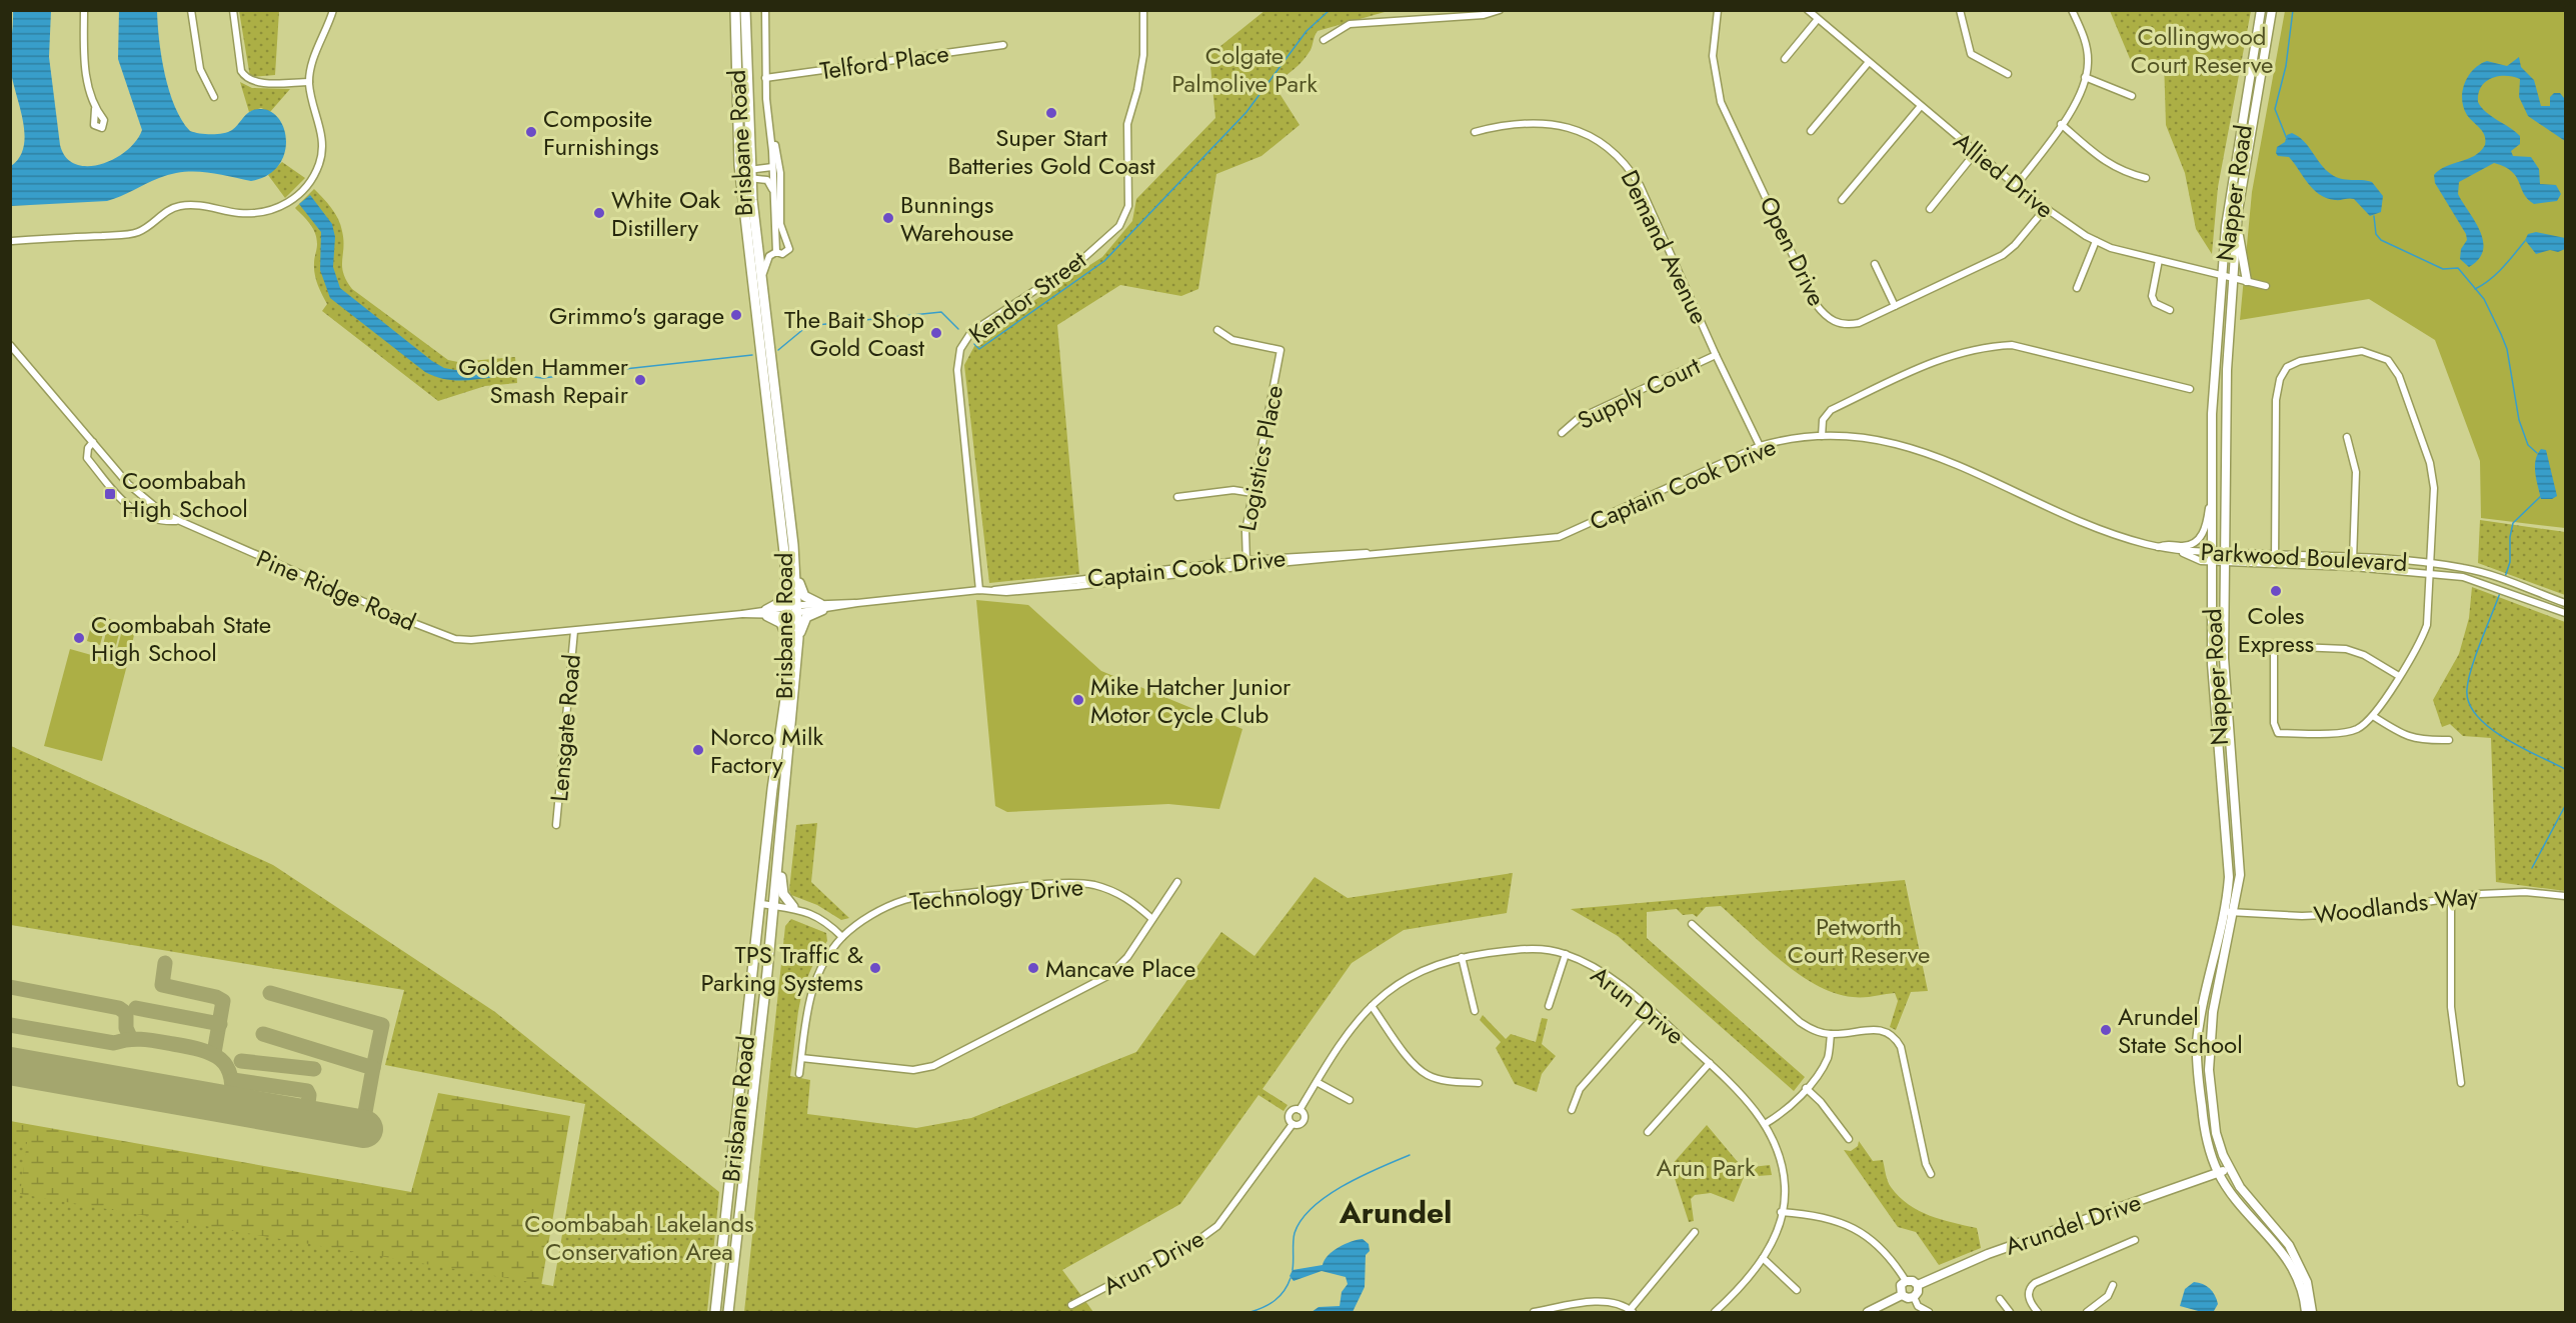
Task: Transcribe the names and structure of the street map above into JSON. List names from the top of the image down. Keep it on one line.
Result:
{"streets":{"highway":["Brisbane Road"],"main road":["Napper Road","Arundel Drive"],"street":["Telford Place","Allied Drive","Demand Avenue","Open Drive","Kendor Street","Supply Court","Logistics Place","Captain Cook Drive","Parkwood Boulevard","Pine Ridge Road","Lensgate Road","Technology Drive","Woodlands Way","Arun Drive"]},"crossings":[["Telford Place","Brisbane Road"],["Brisbane Road","Captain Cook Drive"],["Brisbane Road","Pine Ridge Road"],["Allied Drive","Napper Road"],["Allied Drive","Open Drive"],["Napper Road","Parkwood Boulevard"],["Napper Road","Woodlands Way"],["Napper Road","Arundel Drive"],["Demand Avenue","Supply Court"],["Demand Avenue","Captain Cook Drive"],["Kendor Street","Captain Cook Drive"],["Logistics Place","Captain Cook Drive"],["Captain Cook Drive","Parkwood Boulevard"],["Captain Cook Drive","Pine Ridge Road"],["Pine Ridge Road","Lensgate Road"]],"districts":["Arundel"],"parks":["Collingwood Court Reserve","Colgate Palmolive Park","Petworth Court Reserve","Arun Park","Coombabah Lakelands Conservation Area"],"places":{"other":["Super Start Batteries Gold Coast","Composite Furnishings","White Oak Distillery","Bunnings Warehouse","Grimmo's garage","The Bait Shop Gold Coast","Golden Hammer Smash Repair","Coles Express","Coombabah State High School","Mike Hatcher Junior Motor Cycle Club","Norco Milk Factory","TPS Traffic & Parking Systems","Mancave Place","Arundel State School"],"transit":["Coombabah High School"]}}
